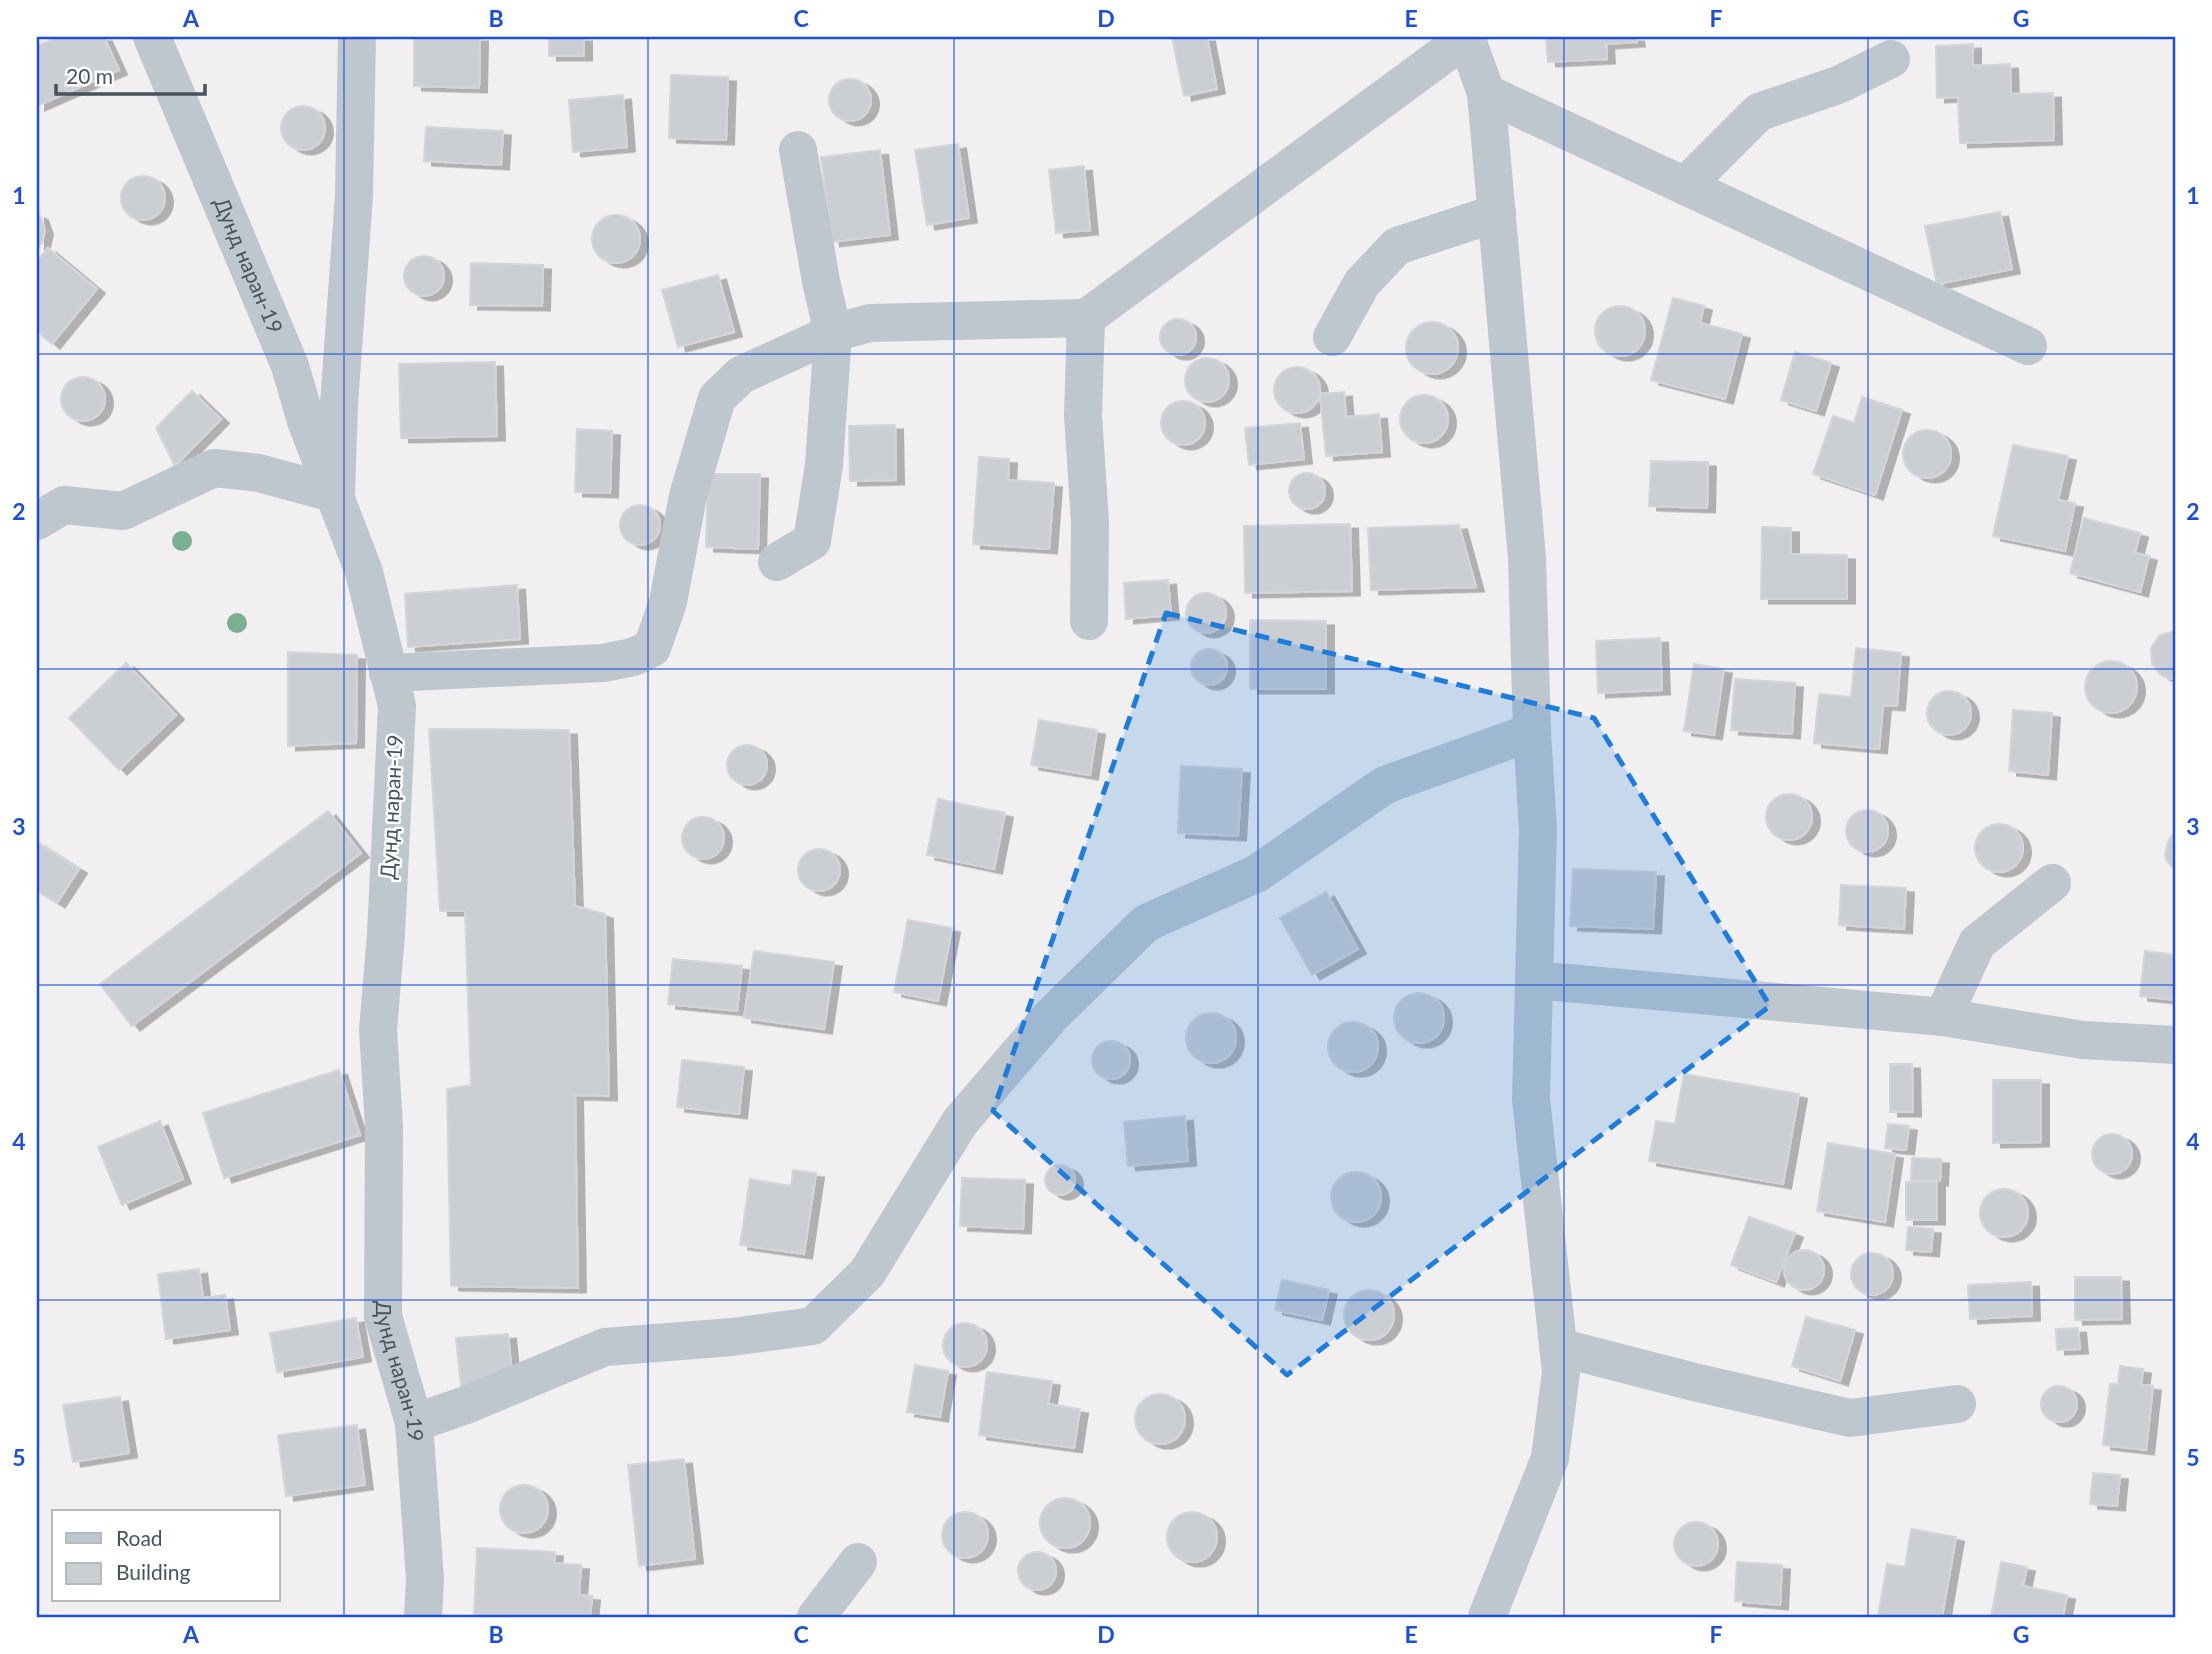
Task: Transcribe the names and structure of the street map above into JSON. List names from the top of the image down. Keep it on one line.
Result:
{"streets":{"street":["Дунд наран-19"]},"legend":["Road","Building"],"scale_bar":"20 m","grid":{"columns":["A","B","C","D","E","F","G"],"rows":["1","2","3","4","5"]}}
